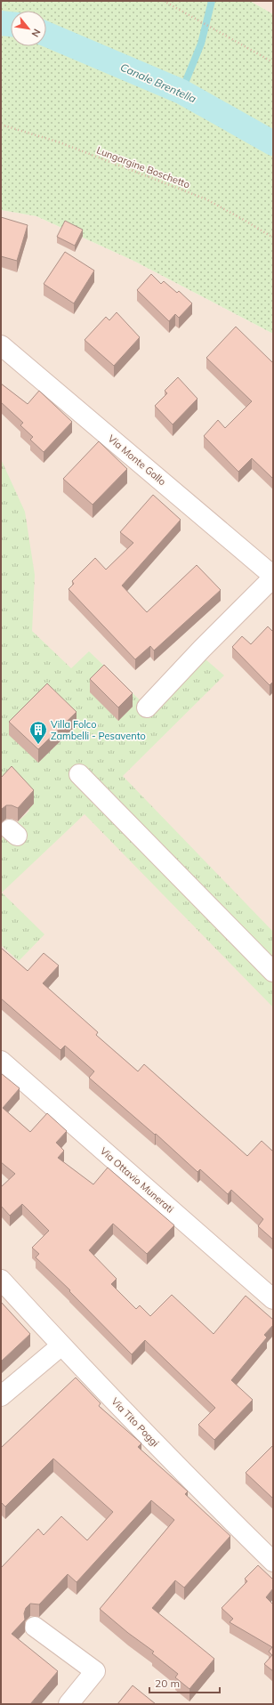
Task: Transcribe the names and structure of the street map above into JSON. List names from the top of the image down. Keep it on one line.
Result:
{"streets":{"street":["Via Monte Gallo","Via Ottavio Munerati","Via Tito Poggi"],"path":["Lungargine Boschetto"]},"water":["Canale Brentella"],"places":{"building":["Villa Folco Zambelli - Pesavento"]},"scale_bar":"20 m","north":"bottom right"}
